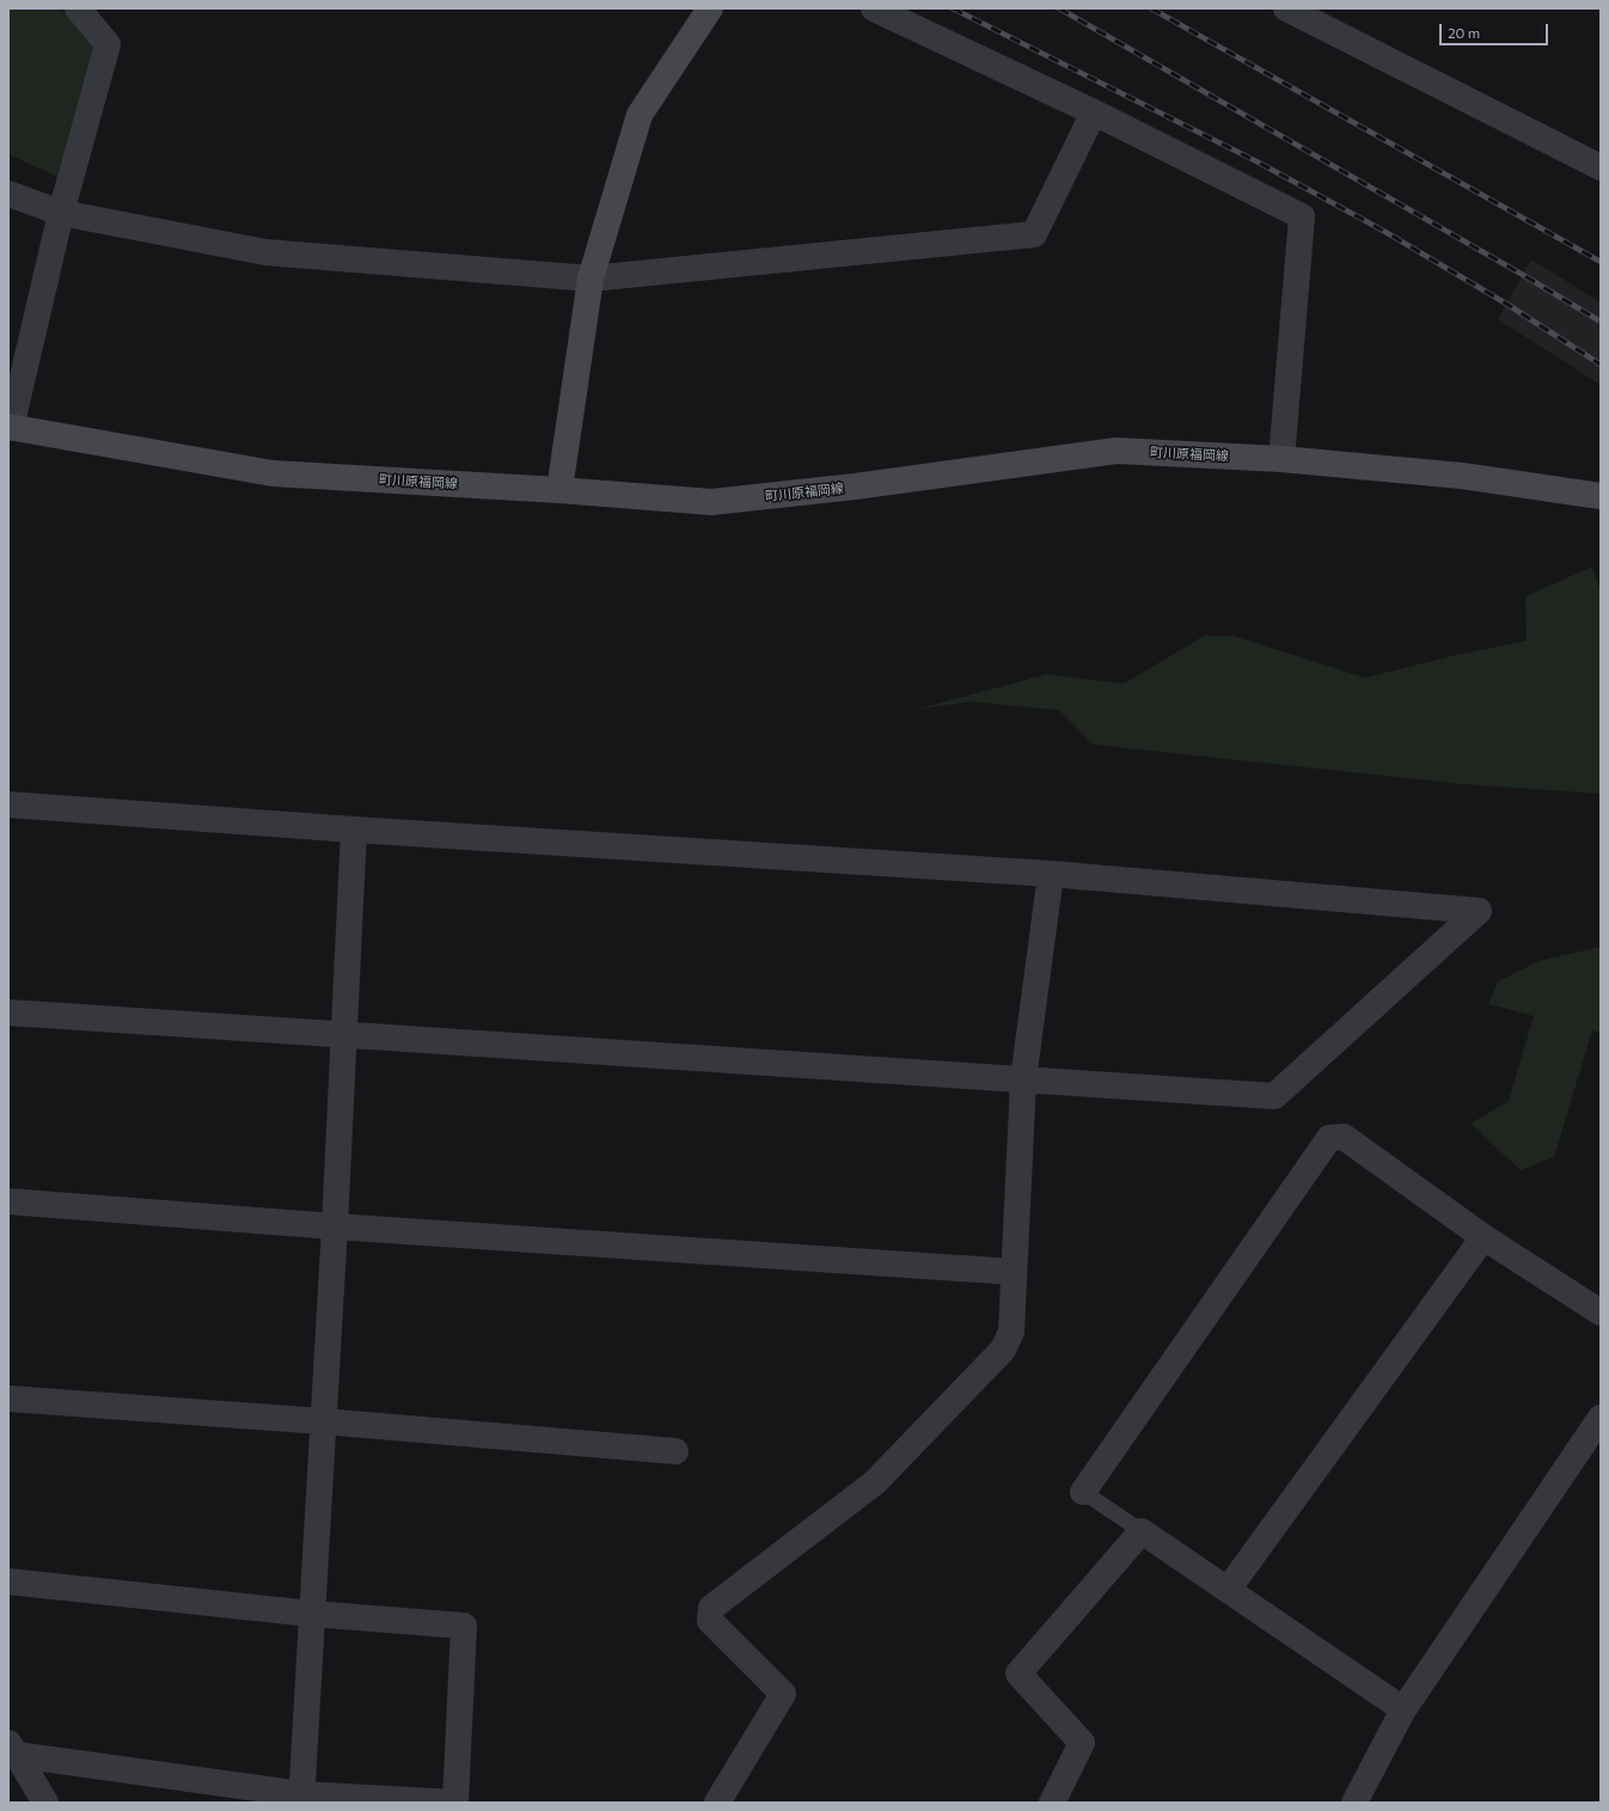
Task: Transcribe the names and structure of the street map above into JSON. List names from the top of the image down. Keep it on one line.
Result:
{"streets":{"main road":["町川原福岡線"]},"scale_bar":"20 m"}
